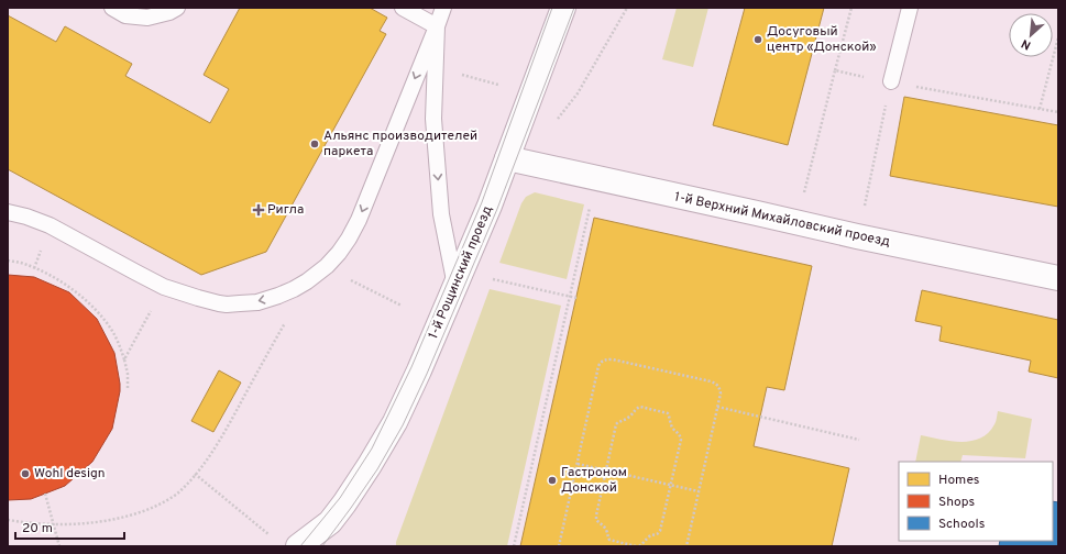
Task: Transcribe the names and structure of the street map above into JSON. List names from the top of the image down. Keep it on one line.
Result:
{"streets":{"street":["1-й Верхний Михайловский проезд","1-й Рощинский проезд"]},"crossings":[["1-й Верхний Михайловский проезд","1-й Рощинский проезд"]],"places":{"other":["Досуговый центр «Донской»","Альянс производителей паркета","Wohl design","Гастроном Донской"],"health":["Ригла"]},"legend":["Homes","Shops","Schools"],"scale_bar":"20 m","north":"bottom left"}
